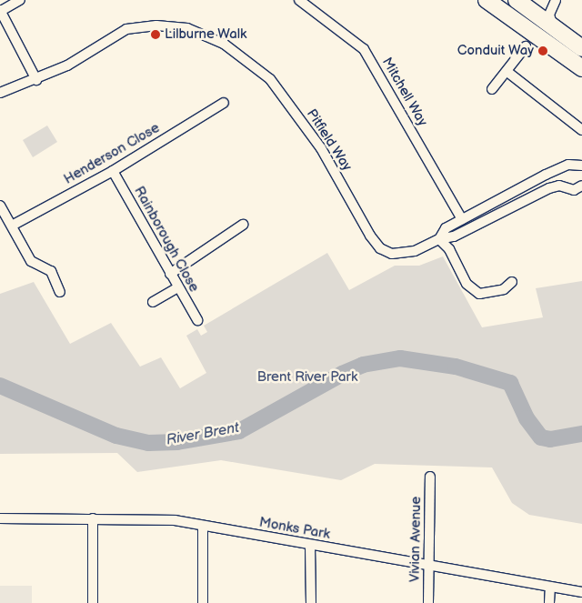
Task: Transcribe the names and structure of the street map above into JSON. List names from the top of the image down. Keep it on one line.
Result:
{"streets":{"street":["Mitchell Way","Pitfield Way","Henderson Close","Rainborough Close","Monks Park","Vivian Avenue"]},"crossings":[["Mitchell Way","Pitfield Way"],["Henderson Close","Rainborough Close"],["Monks Park","Vivian Avenue"]],"water":["River Brent"],"parks":["Brent River Park"],"places":["Lilburne Walk","Conduit Way"]}
